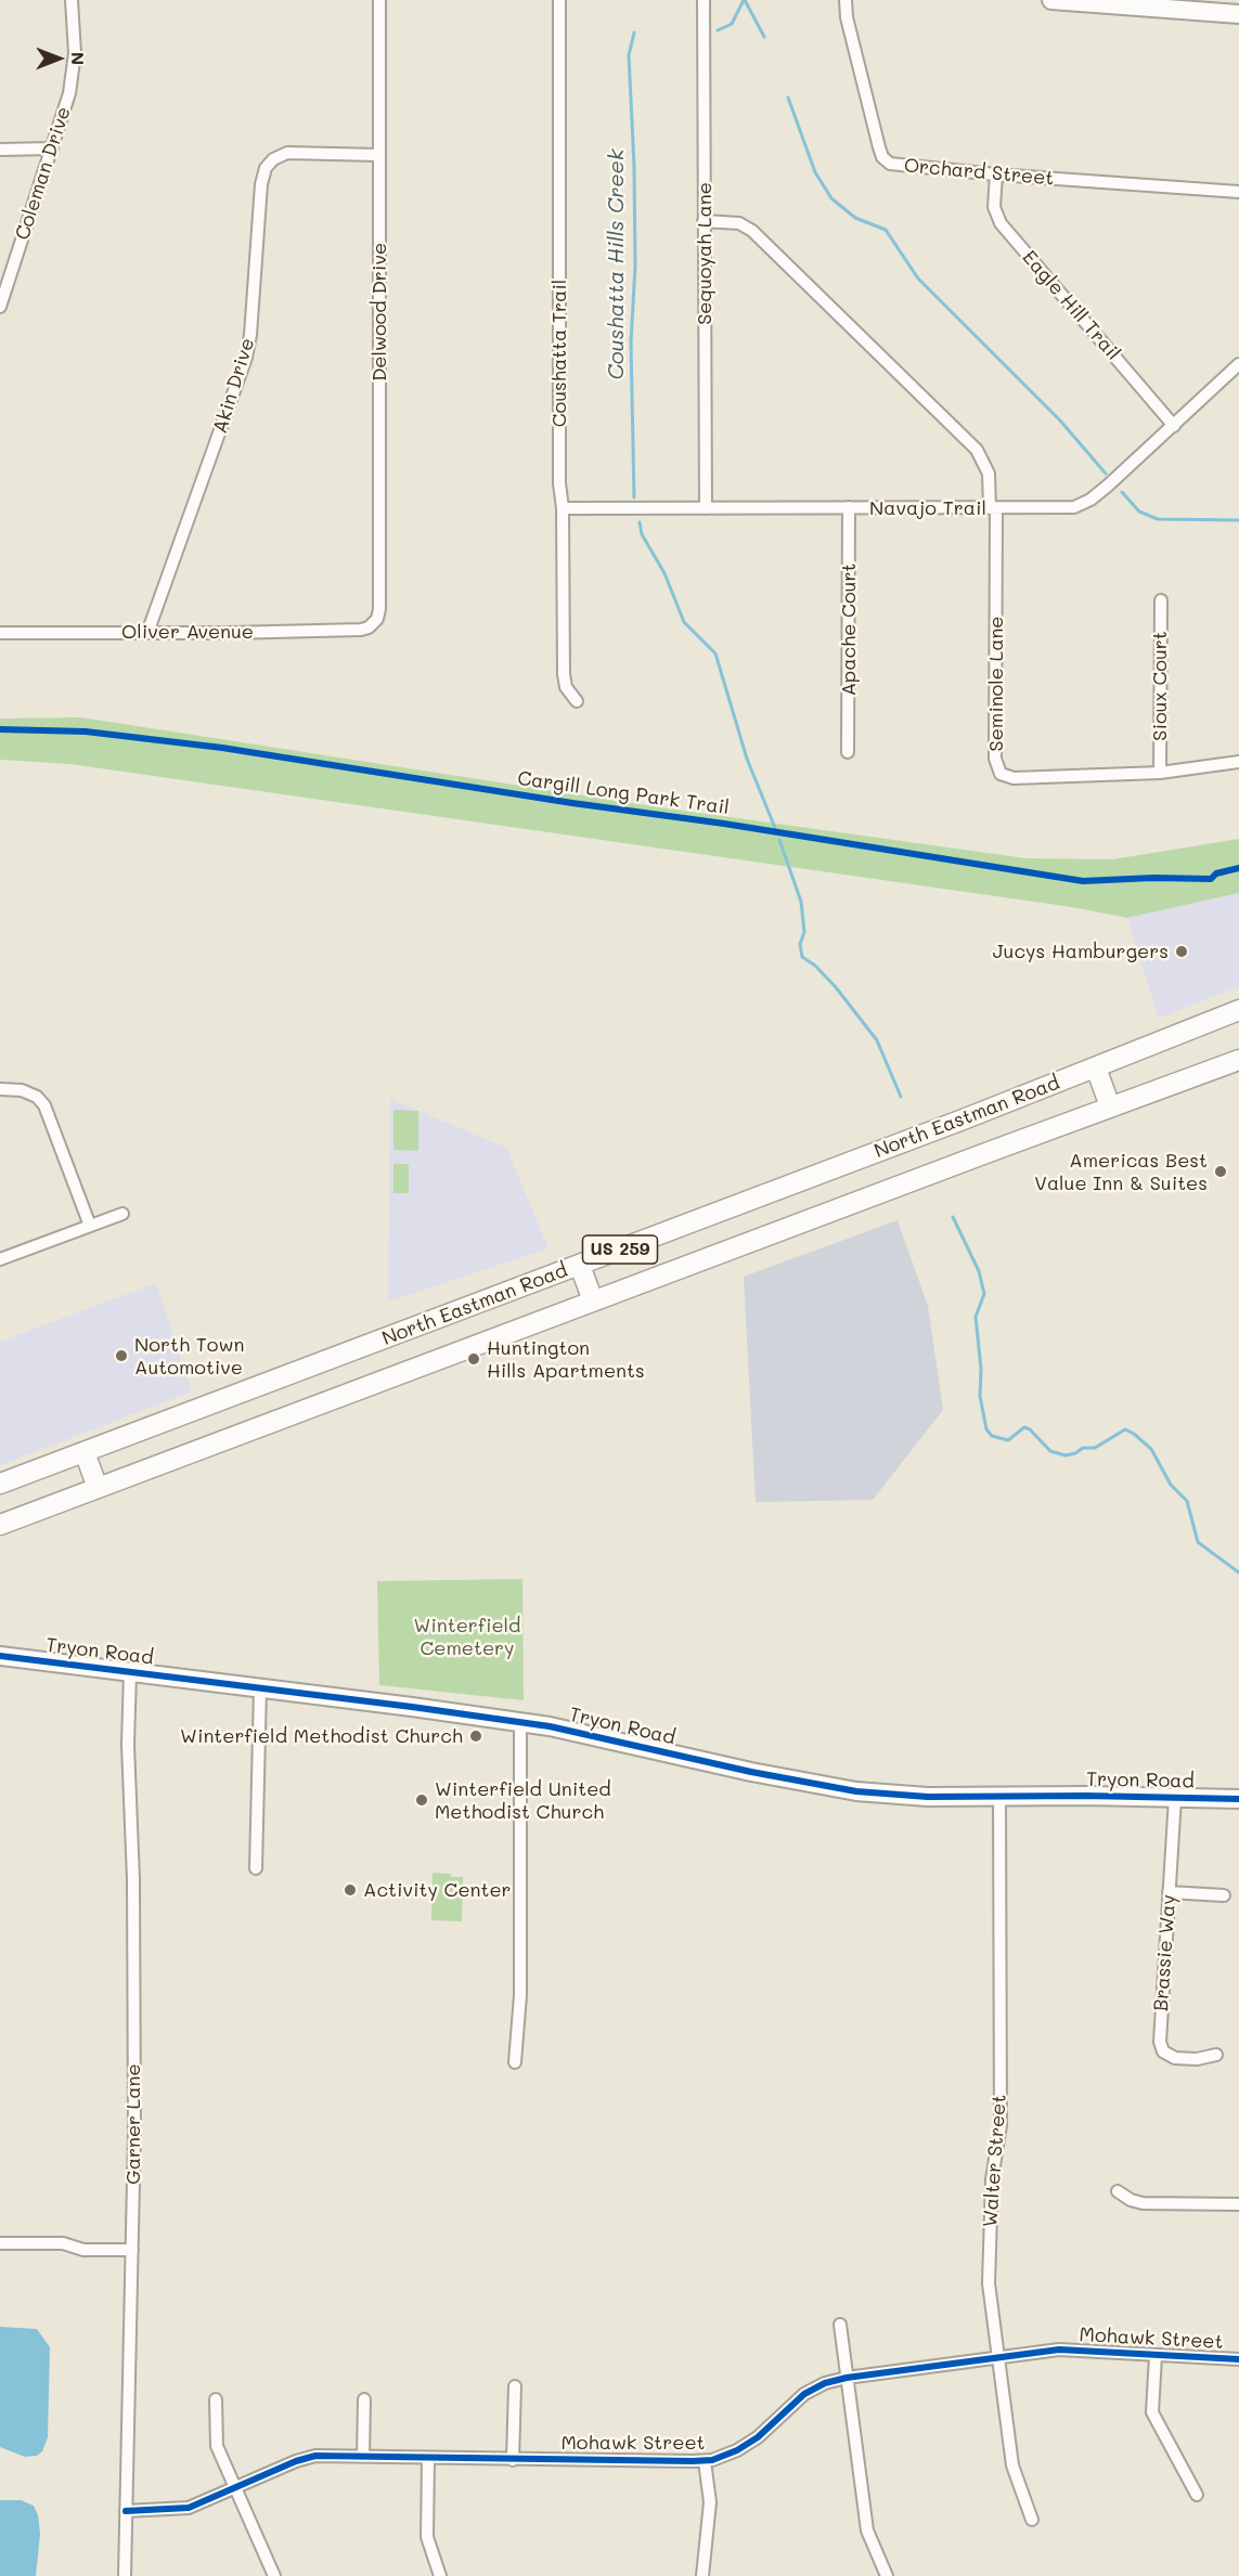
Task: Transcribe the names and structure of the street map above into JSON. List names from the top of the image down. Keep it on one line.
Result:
{"streets":{"main road":["North Eastman Road","US 259"],"street":["Orchard Street","Coleman Drive","Sequoyah Lane","Eagle Hill Trail","Delwood Drive","Coushatta Trail","Akin Drive","Navajo Trail","Apache Court","Oliver Avenue","Seminole Lane","Sioux Court","Tryon Road","Brassie Way","Garner Lane","Walter Street","Mohawk Street"],"cycle path":["Cargill Long Park Trail"]},"crossings":[["Orchard Street","Eagle Hill Trail"],["Sequoyah Lane","Navajo Trail"],["Sequoyah Lane","Seminole Lane"],["Eagle Hill Trail","Navajo Trail"],["Delwood Drive","Akin Drive"],["Delwood Drive","Oliver Avenue"],["Coushatta Trail","Navajo Trail"],["Akin Drive","Oliver Avenue"],["Navajo Trail","Apache Court"],["Navajo Trail","Seminole Lane"],["Seminole Lane","Sioux Court"],["Tryon Road","Brassie Way"],["Tryon Road","Garner Lane"],["Tryon Road","Walter Street"],["Garner Lane","Mohawk Street"],["Walter Street","Mohawk Street"]],"water":["Coushatta Hills Creek"],"parks":["Winterfield Cemetery"],"places":["Jucys Hamburgers","Americas Best Value Inn & Suites","North Town Automotive","Huntington Hills Apartments","Winterfield Methodist Church","Winterfield United Methodist Church","Activity Center"],"north":"right"}
